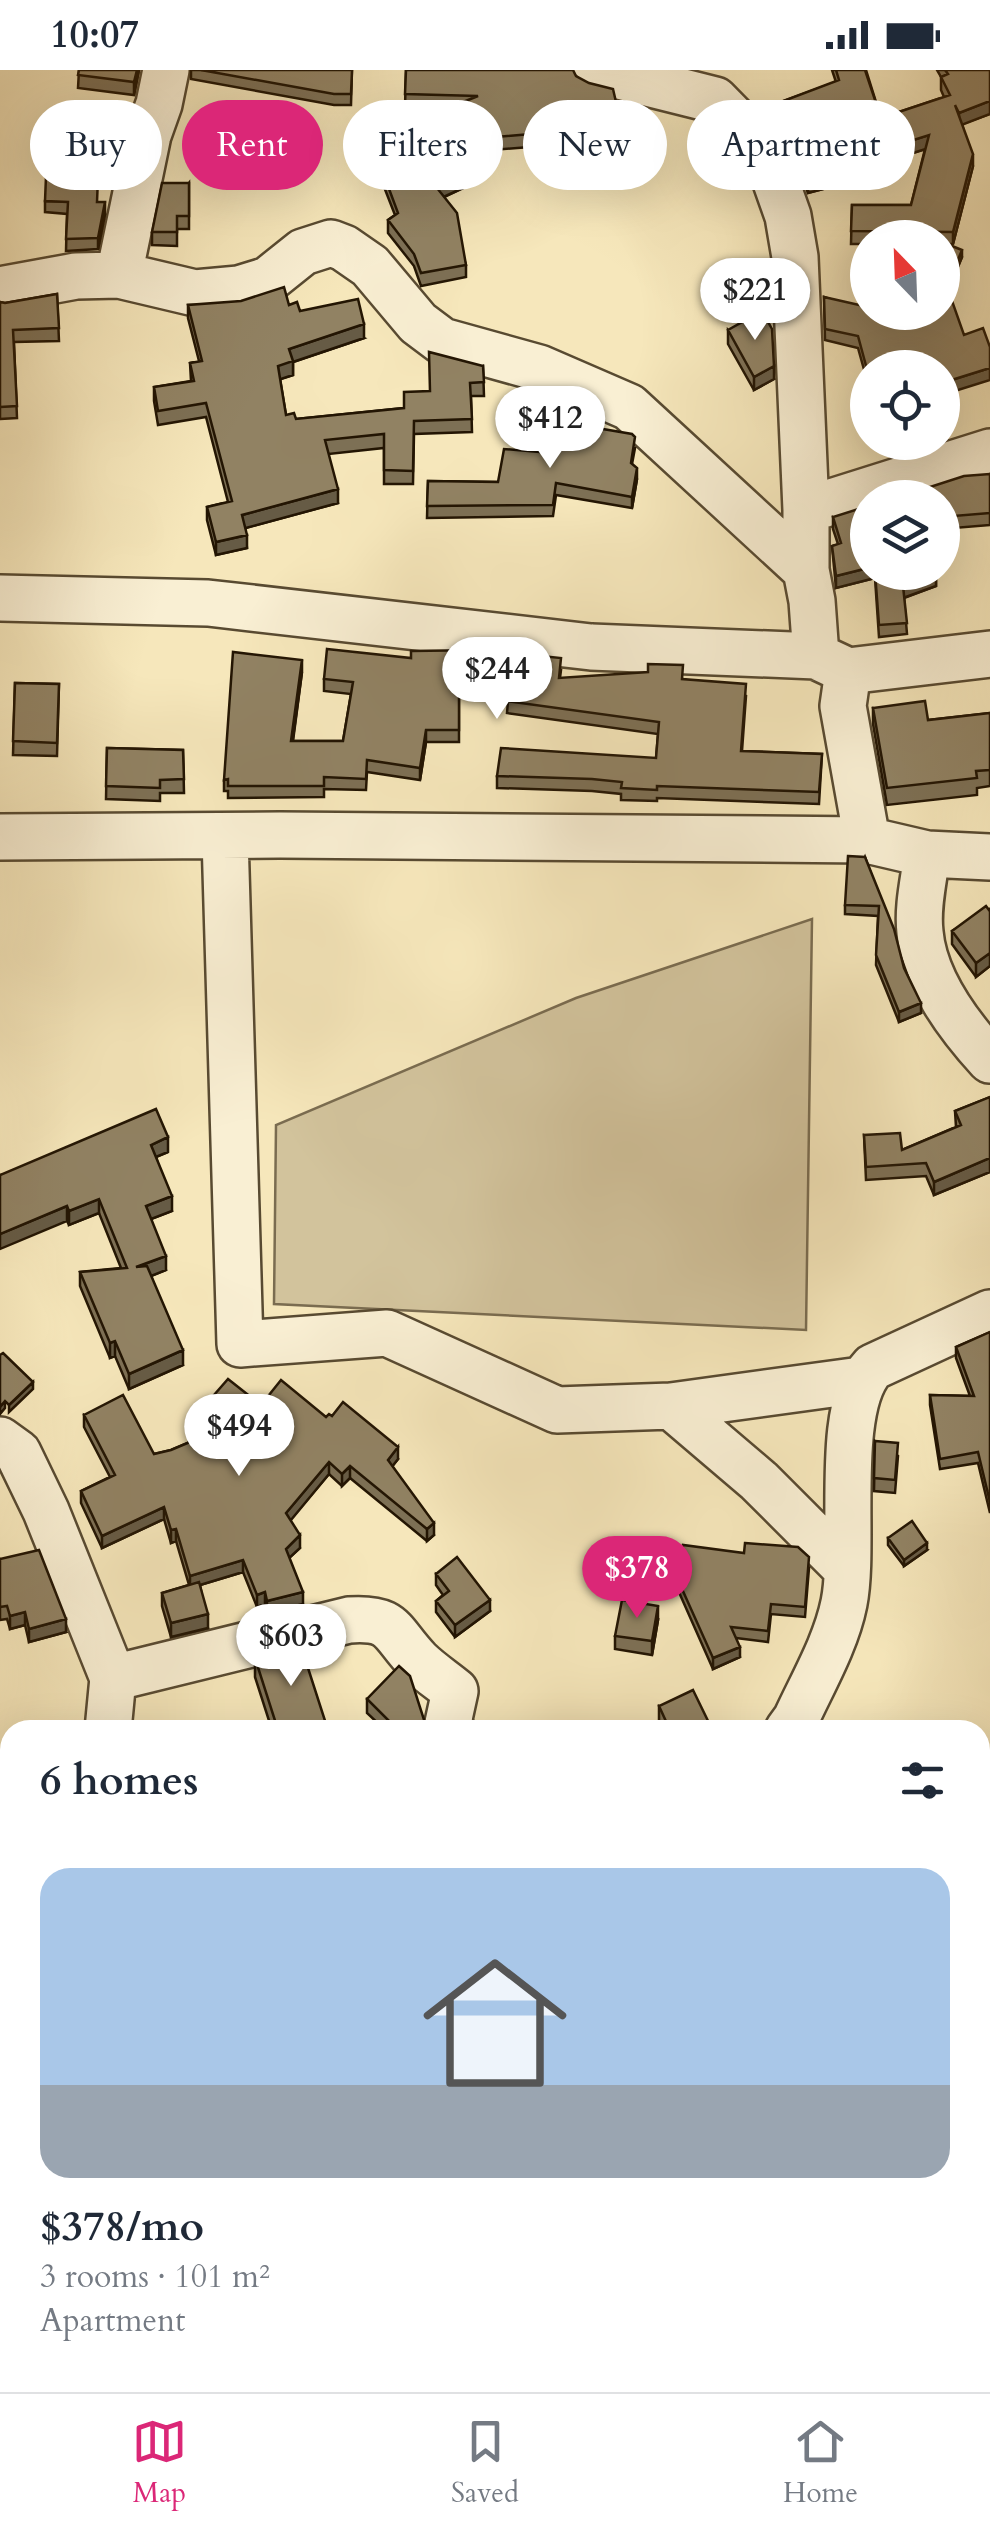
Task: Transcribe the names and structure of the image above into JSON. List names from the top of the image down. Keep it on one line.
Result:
{"north":"top left","page":{"status":"10:07","chip":["Buy","Rent","Filters","New","Apartment"],"price":["$221","$412","$244","$494","$378","$603"],"heading":"6 homes","list":[{"name":"$378/mo","note":"3 rooms · 101 m² · Apartment"}],"tabs":["Map","Saved","Home"]}}
